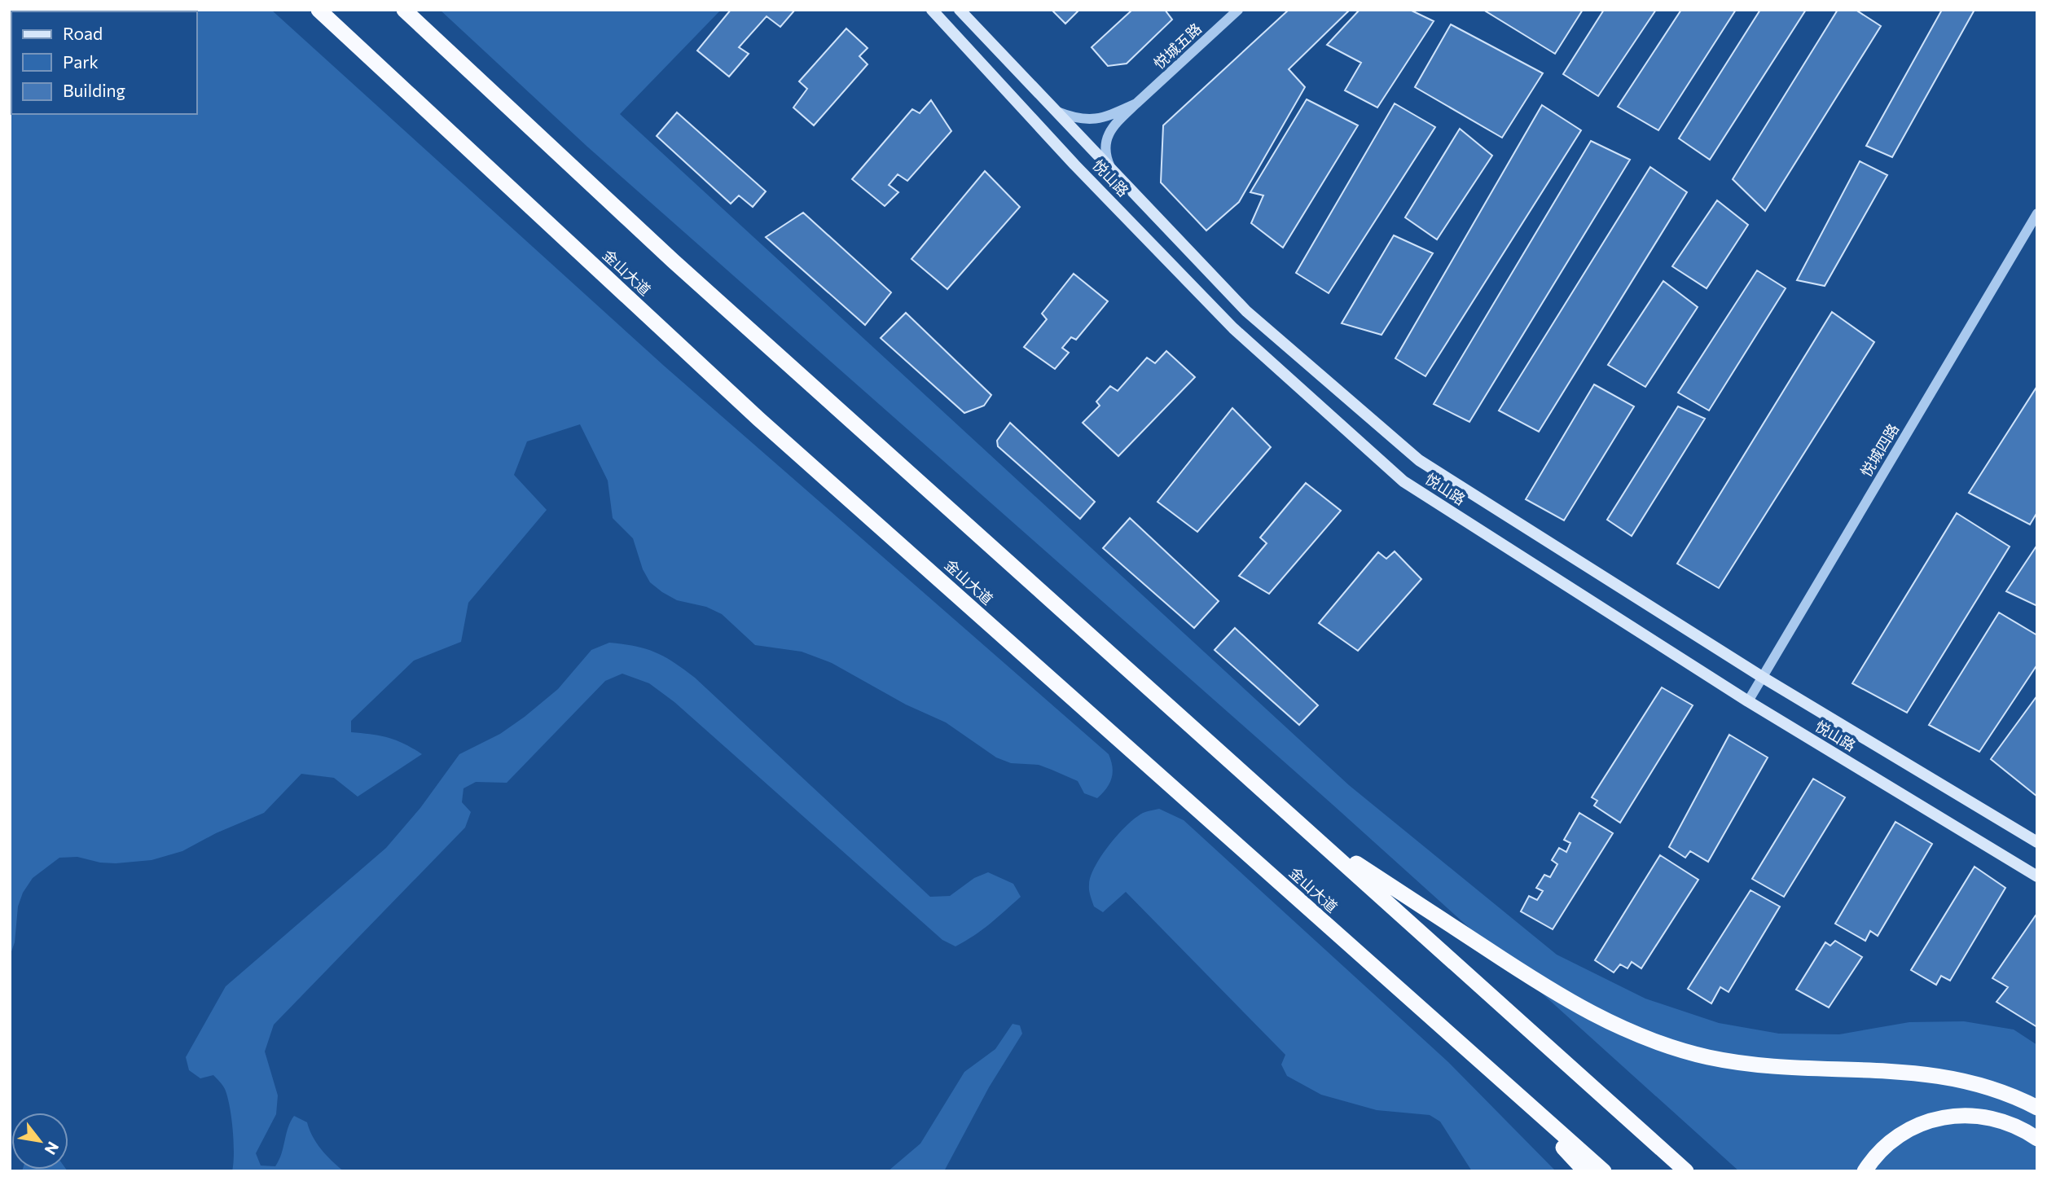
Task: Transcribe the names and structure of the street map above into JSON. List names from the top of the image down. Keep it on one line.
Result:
{"streets":{"highway":["金山大道"],"main road":["悦山路"],"street":["悦城五路","悦城四路"]},"crossings":[["悦城五路","悦山路"],["悦山路","悦城四路"]],"legend":["Road","Park","Building"],"north":"bottom right"}
